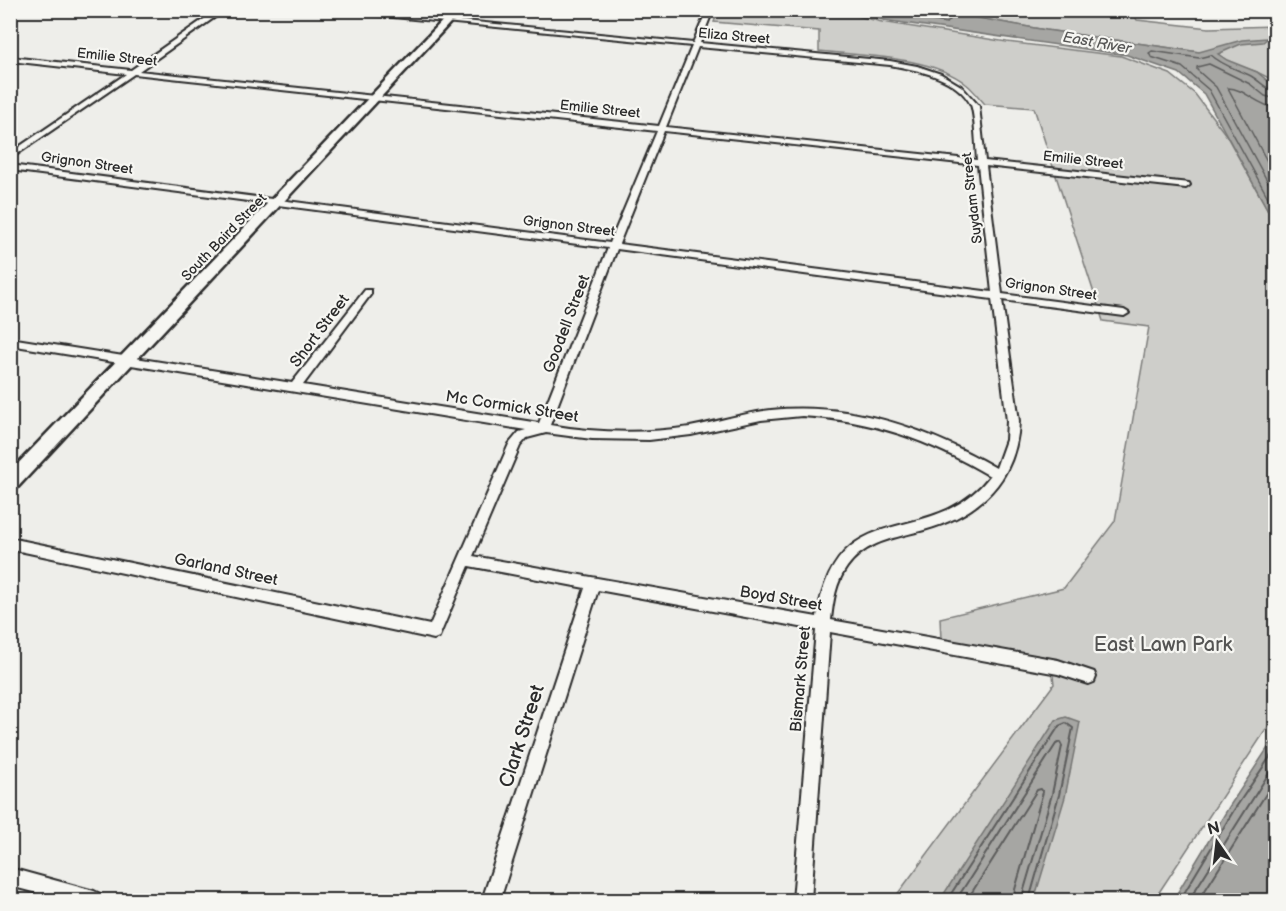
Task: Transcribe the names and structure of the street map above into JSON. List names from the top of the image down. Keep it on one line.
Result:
{"streets":{"street":["Eliza Street","Emilie Street","Grignon Street","Suydam Street","South Baird Street","Goodell Street","Short Street","Mc Cormick Street","Garland Street","Boyd Street","Bismark Street","Clark Street"]},"crossings":[["Eliza Street","Suydam Street"],["Eliza Street","South Baird Street"],["Eliza Street","Goodell Street"],["Emilie Street","Suydam Street"],["Emilie Street","South Baird Street"],["Emilie Street","Goodell Street"],["Grignon Street","Suydam Street"],["Grignon Street","South Baird Street"],["Grignon Street","Goodell Street"],["Suydam Street","Bismark Street"],["South Baird Street","Mc Cormick Street"],["Goodell Street","Mc Cormick Street"],["Short Street","Mc Cormick Street"],["Mc Cormick Street","Bismark Street"],["Garland Street","Boyd Street"],["Boyd Street","Bismark Street"],["Boyd Street","Clark Street"]],"water":["East River"],"parks":["East Lawn Park"],"north":"top"}
